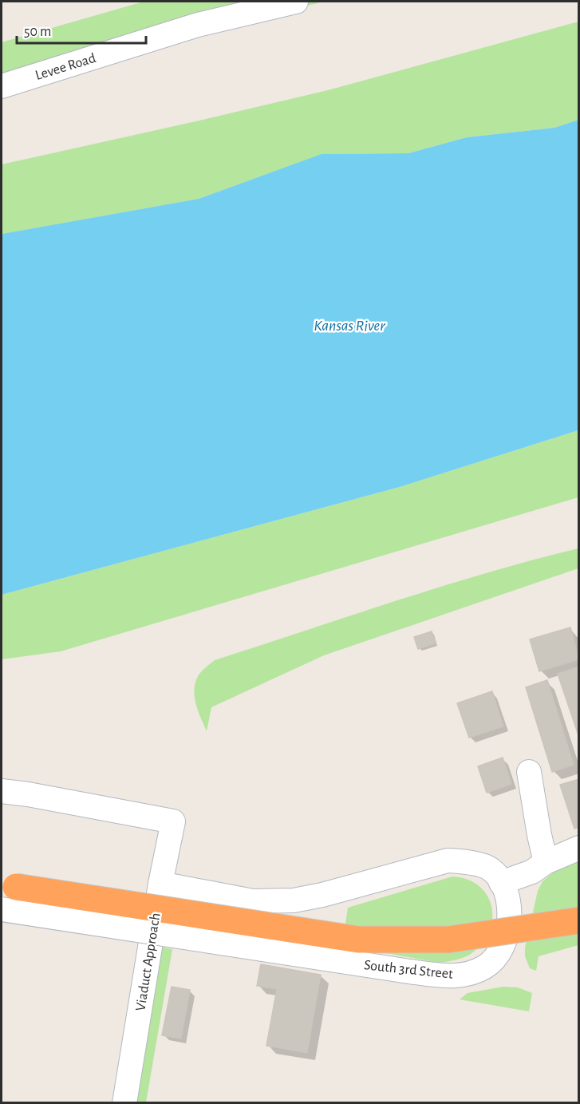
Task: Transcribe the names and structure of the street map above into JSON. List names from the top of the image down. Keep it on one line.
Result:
{"streets":{"street":["Levee Road","Viaduct Approach","South 3rd Street"]},"crossings":[["Viaduct Approach","South 3rd Street"]],"water":["Kansas River"],"scale_bar":"50 m"}
